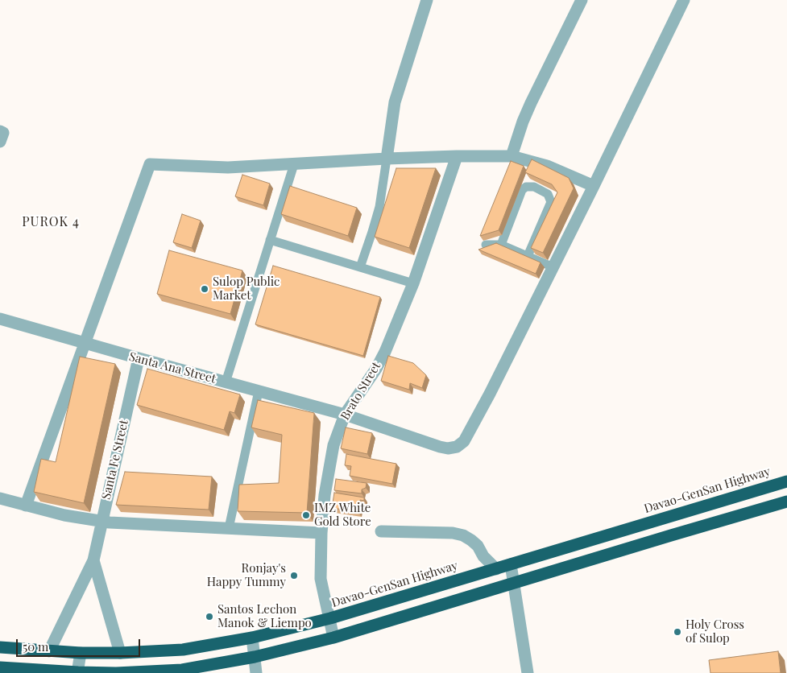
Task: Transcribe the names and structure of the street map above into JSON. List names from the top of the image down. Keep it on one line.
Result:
{"streets":{"highway":["Davao-GenSan Highway"],"street":["Santa Ana Street","Brato Street","Santa Fe Street"]},"crossings":[["Santa Ana Street","Brato Street"],["Santa Ana Street","Santa Fe Street"],["Brato Street","Davao-GenSan Highway"],["Santa Fe Street","Davao-GenSan Highway"]],"districts":["PUROK 4"],"places":["Sulop Public Market","IMZ White Gold Store","Ronjay's Happy Tummy","Santos Lechon Manok & Liempo","Holy Cross of Sulop"],"scale_bar":"50 m"}
